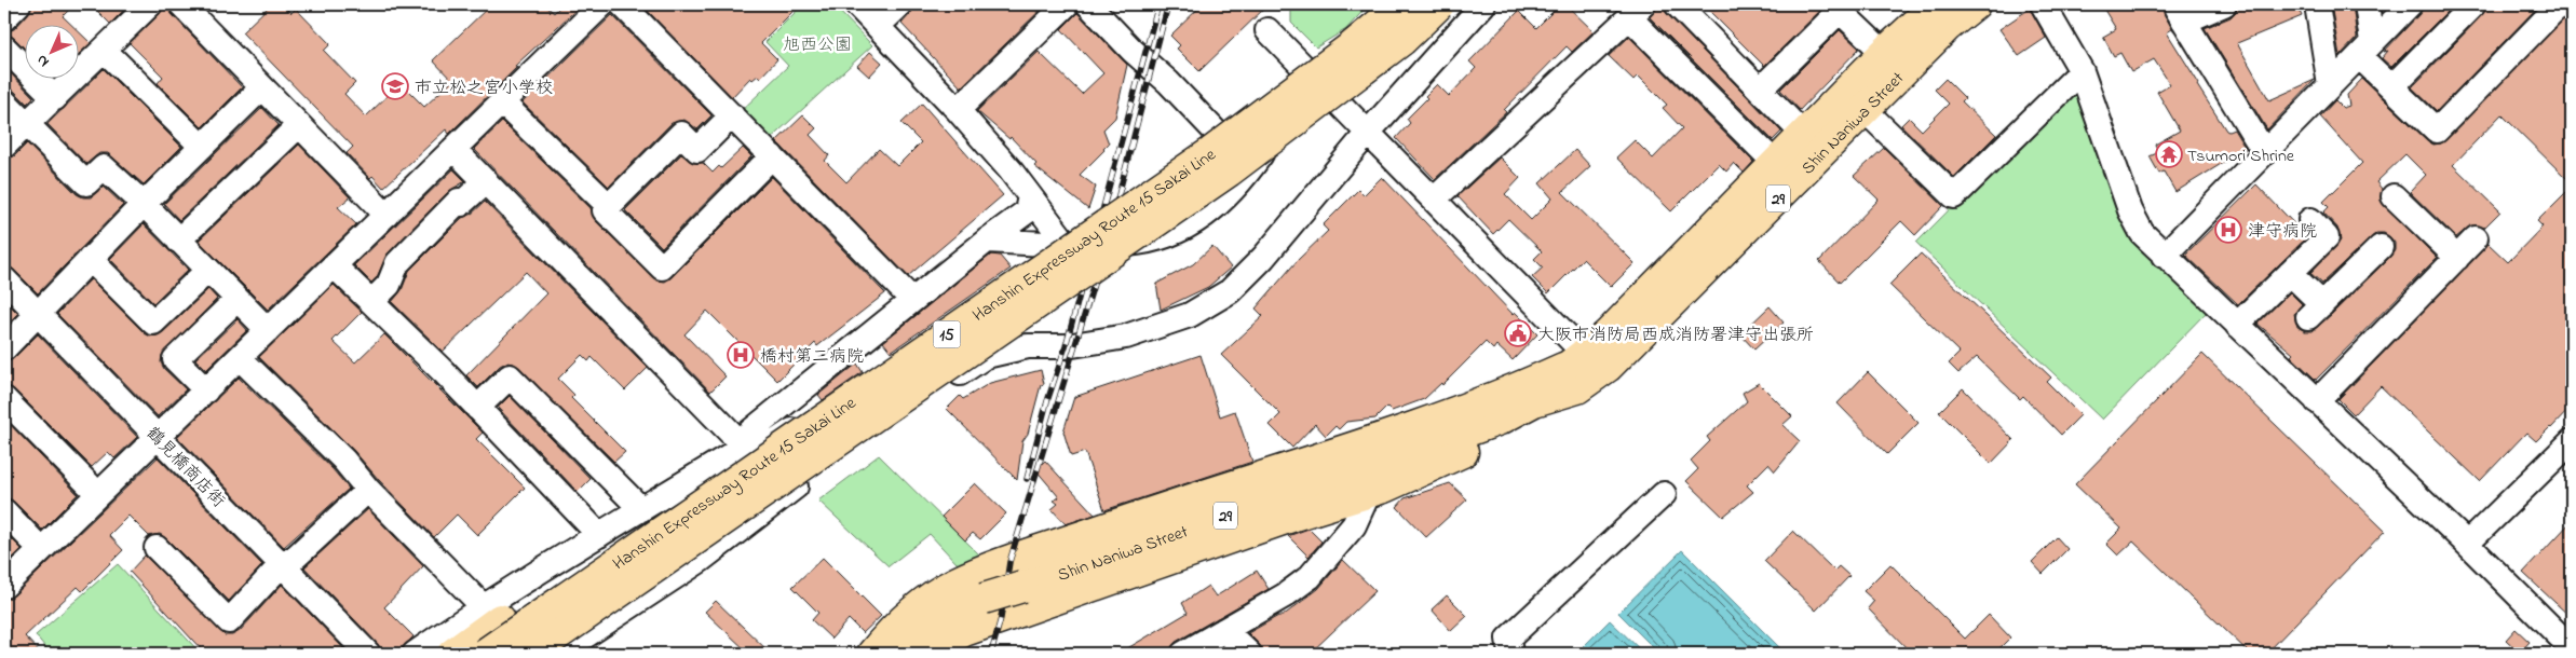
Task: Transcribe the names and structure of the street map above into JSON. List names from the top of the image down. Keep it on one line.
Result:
{"streets":{"main road":["Shin Naniwa Street","29","Hanshin Expressway Route 15 Sakai Line","15"],"street":["鶴見橋商店街"]},"crossings":[["Hanshin Expressway Route 15 Sakai Line","15"]],"parks":["旭西公園"],"places":{"school or university":["市立松之宮小学校"],"temple":["Tsumori Shrine"],"hospital":["津守病院","橋村第二病院"],"public building":["大阪市消防局西成消防署津守出張所"]},"north":"bottom left"}
